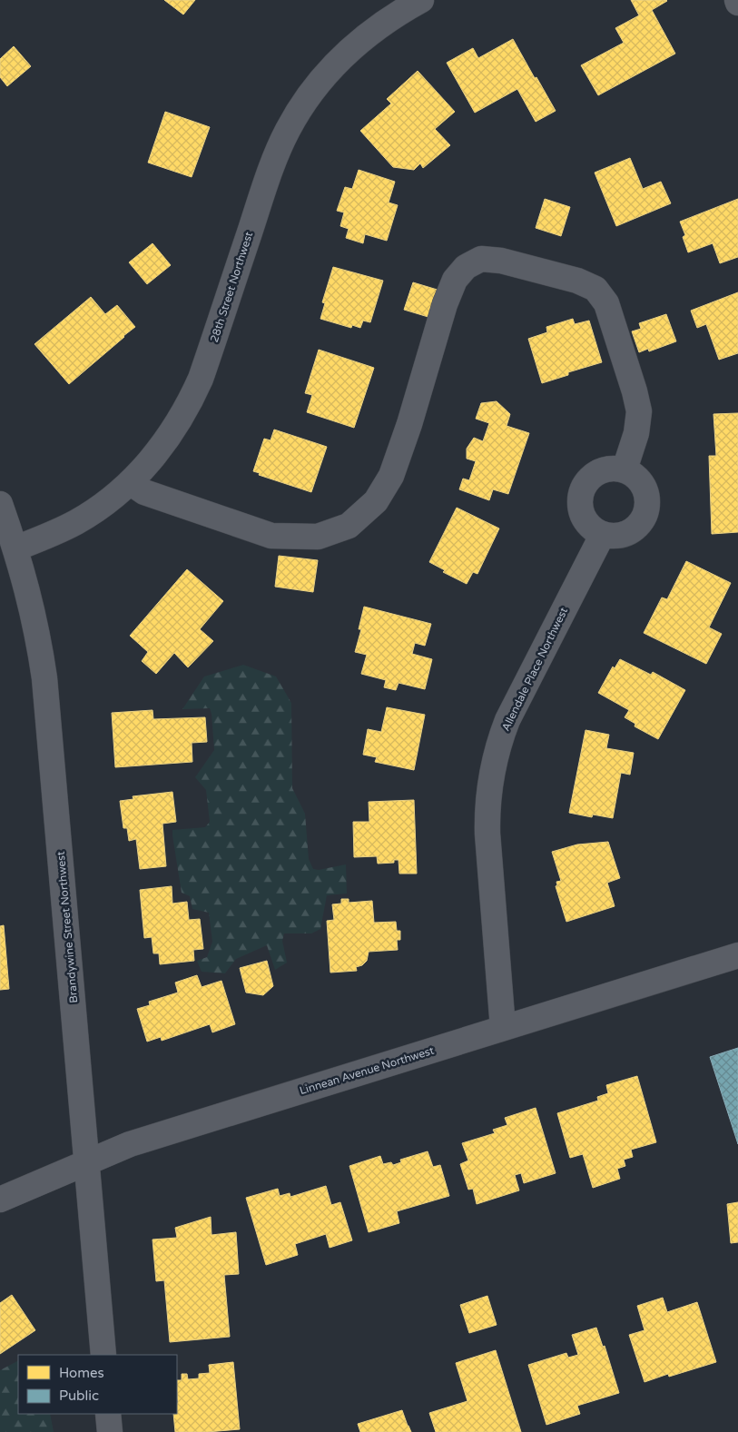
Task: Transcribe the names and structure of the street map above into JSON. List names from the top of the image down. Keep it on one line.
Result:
{"streets":{"street":["28th Street Northwest","Allendale Place Northwest","Brandywine Street Northwest","Linnean Avenue Northwest"]},"crossings":[["28th Street Northwest","Brandywine Street Northwest"],["Allendale Place Northwest","Linnean Avenue Northwest"],["Brandywine Street Northwest","Linnean Avenue Northwest"]],"legend":["Homes","Public"]}
